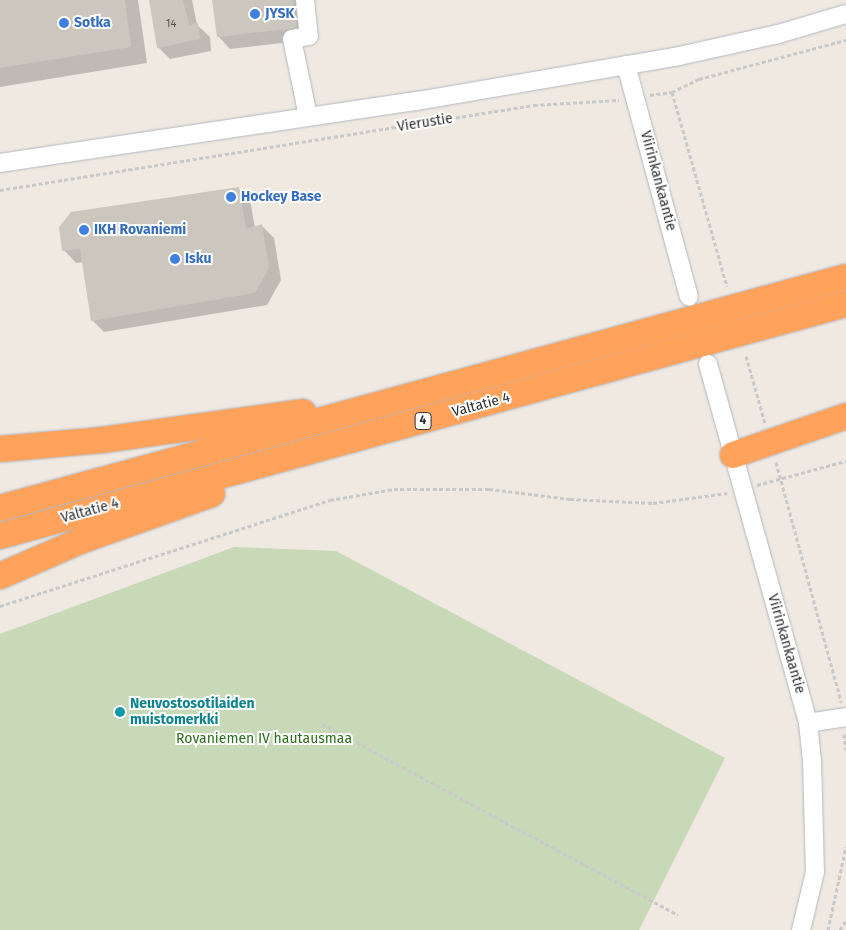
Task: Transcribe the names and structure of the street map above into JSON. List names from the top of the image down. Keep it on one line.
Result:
{"streets":{"highway":["Valtatie 4","4"],"street":["Vierustie","Viirinkankaantie"]},"crossings":[["Vierustie","Viirinkankaantie"]],"parks":["Rovaniemen IV hautausmaa"],"places":["JYSK","Sotka","Hockey Base","IKH Rovaniemi","Isku","Neuvostosotilaiden muistomerkki"],"house_numbers":["14"]}
